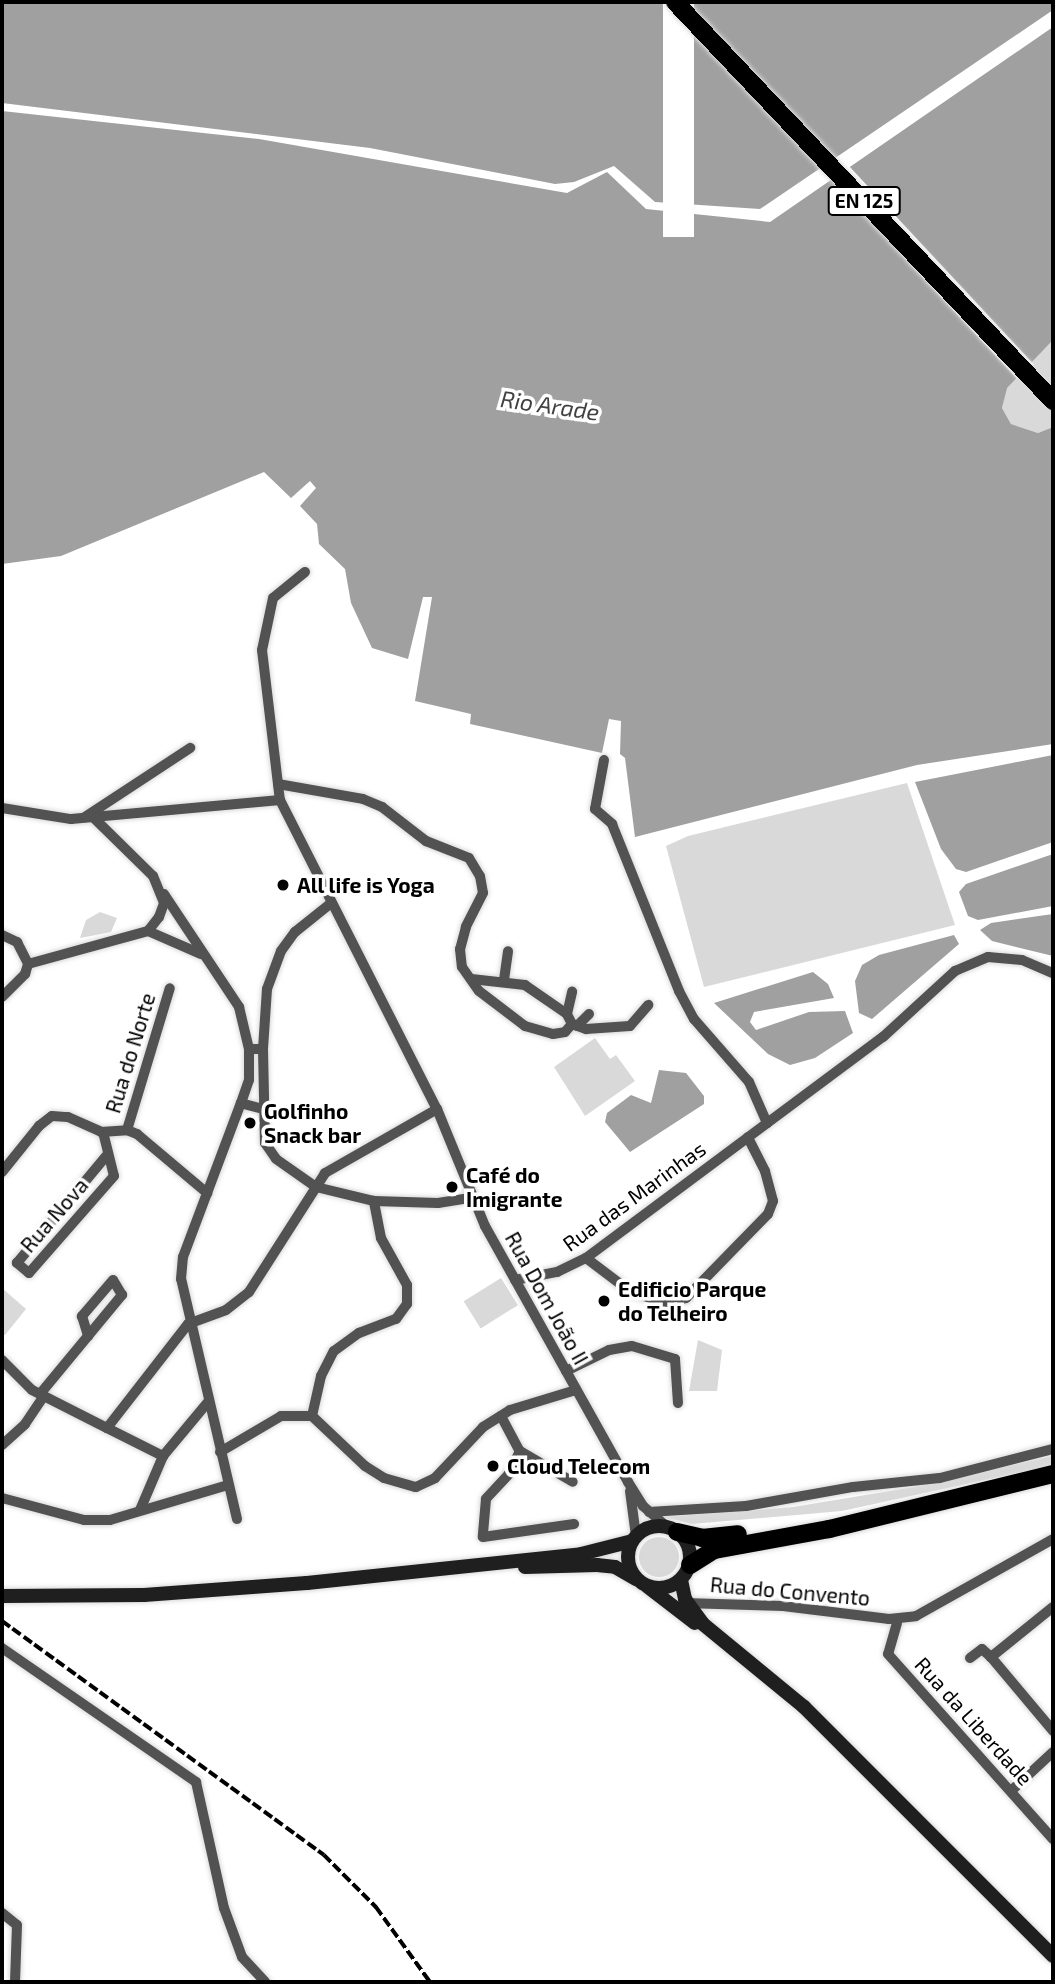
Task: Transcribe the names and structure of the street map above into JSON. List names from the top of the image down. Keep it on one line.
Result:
{"streets":{"main road":["EN 125"],"street":["Rua do Norte","Rua das Marinhas","Rua Nova","Rua Dom João II","Rua do Convento","Rua da Liberdade"]},"crossings":[["Rua das Marinhas","Rua Dom João II"],["Rua do Convento","Rua da Liberdade"]],"water":["Rio Arade"],"places":["All life is Yoga","Golfinho Snack bar","Café do Imigrante","Edificio Parque do Telheiro","Cloud Telecom"]}
